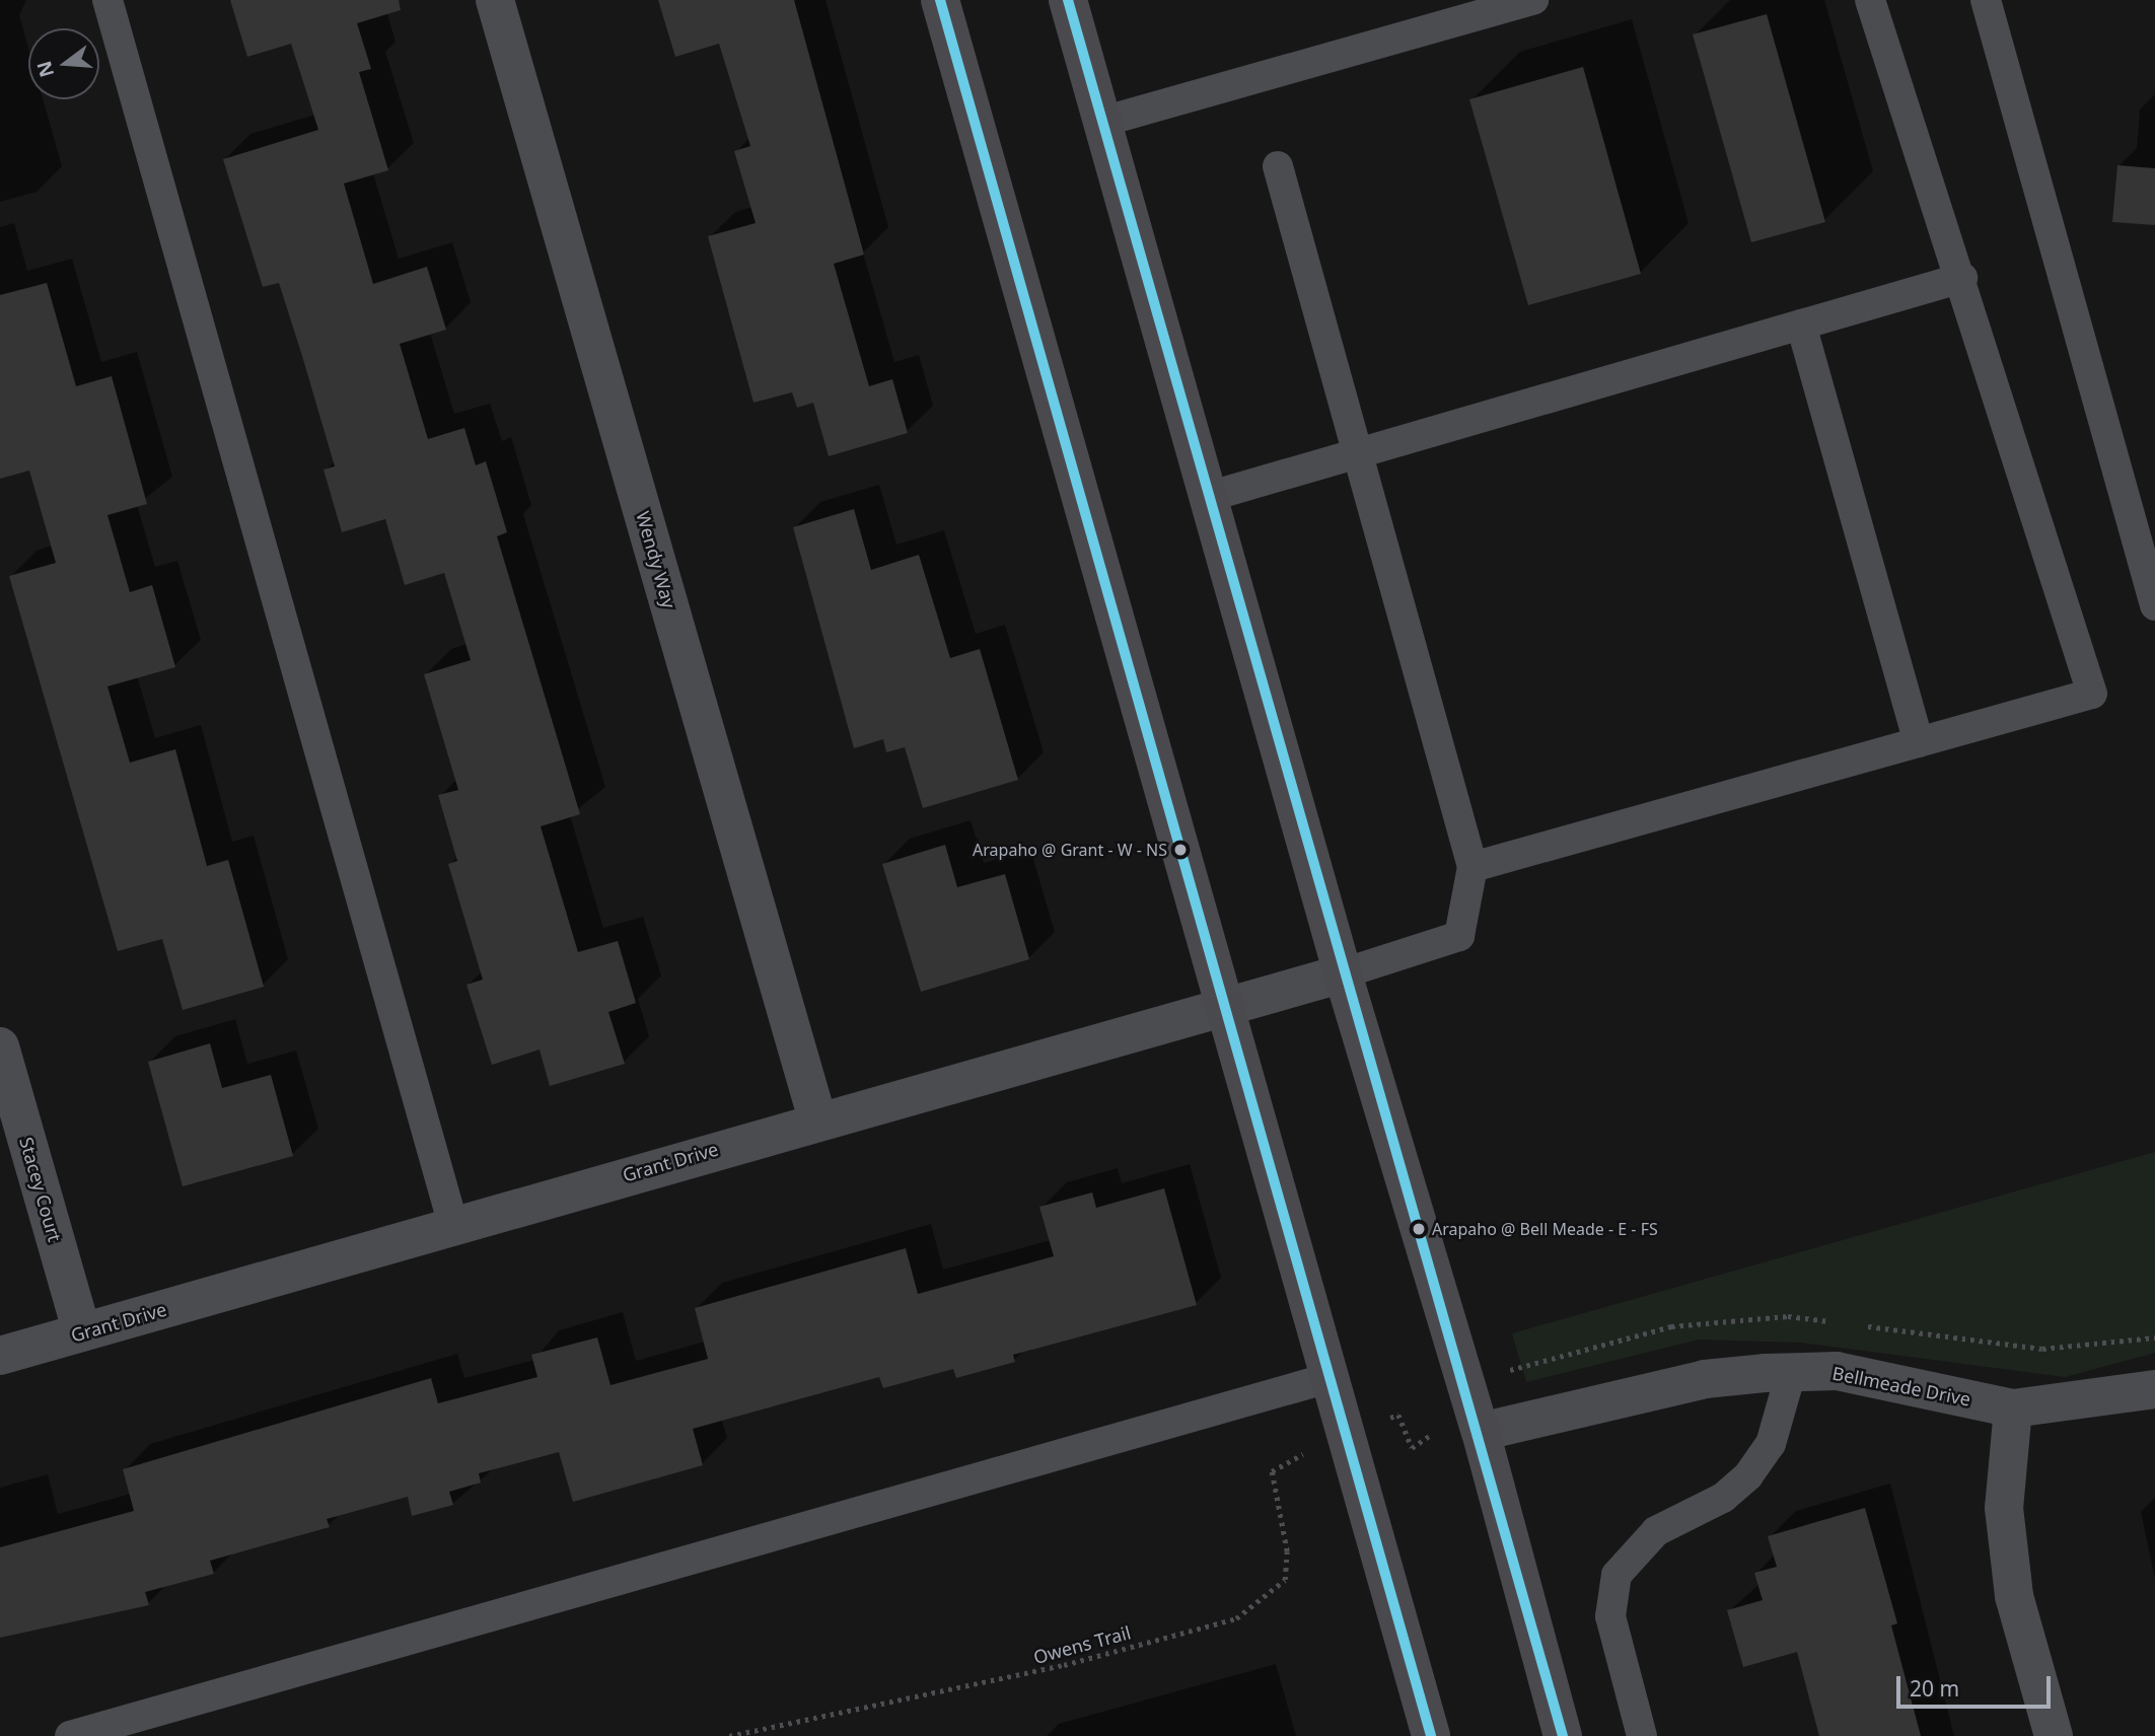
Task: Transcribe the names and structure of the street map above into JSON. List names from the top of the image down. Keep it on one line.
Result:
{"streets":{"street":["Wendy Way","Grant Drive","Stacey Court","Bellmeade Drive"],"path":["Owens Trail"]},"crossings":[["Wendy Way","Grant Drive"],["Grant Drive","Stacey Court"]],"places":["Arapaho @ Grant - W - NS","Arapaho @ Bell Meade - E - FS"],"scale_bar":"20 m","north":"left"}
